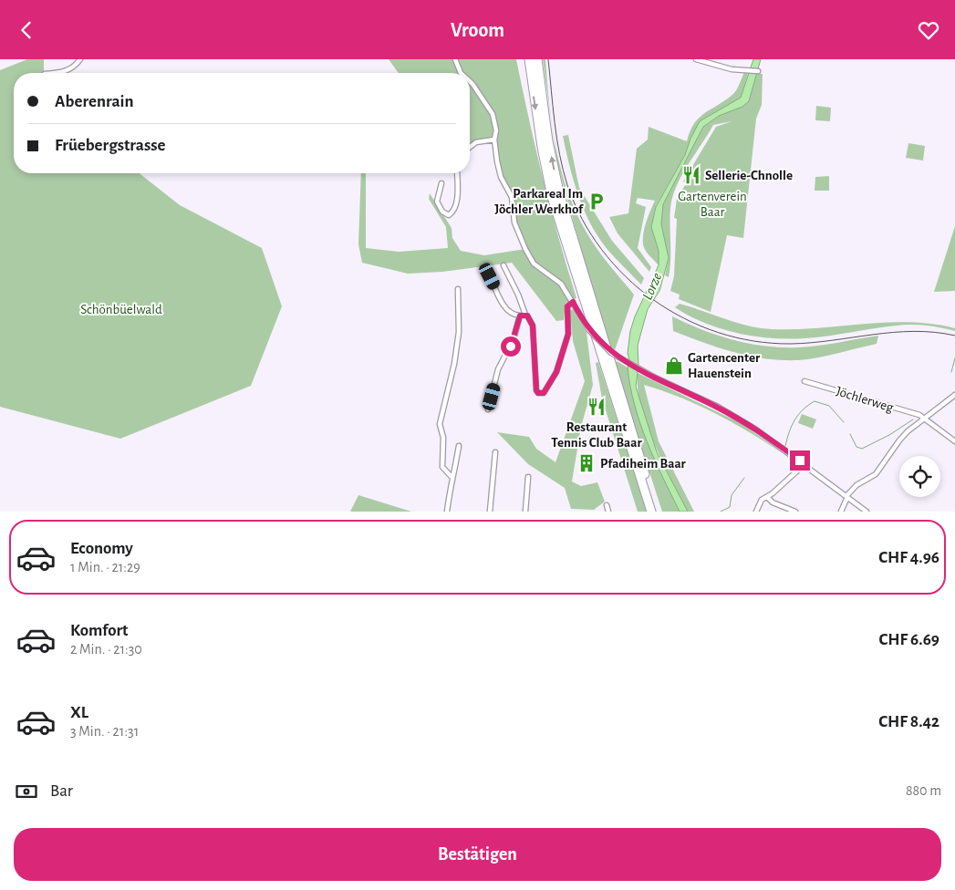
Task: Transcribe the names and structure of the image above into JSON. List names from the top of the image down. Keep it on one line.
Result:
{"streets":{"street":["Jöchlerweg"]},"water":["Lorze"],"parks":["Gartenverein Baar","Schönbüelwald"],"places":{"restaurant":["Sellerie-Chnolle","Restaurant Tennis Club Baar"],"parking":["Parkareal Im Jöchler Werkhof"],"shop":["Gartencenter Hauenstein"],"building":["Pfadiheim Baar"]},"page":{"header":"Vroom","banner":["Aberenrain","Früebergstrasse"],"list":[{"name":"Economy","note":"1 Min. · 21:29","value":"CHF 4.96"},{"name":"Komfort","note":"2 Min. · 21:30","value":"CHF 6.69"},{"name":"XL","note":"3 Min. · 21:31","value":"CHF 8.42"}],"pay":["Bar","880 m"],"buttons":"Bestätigen"}}
